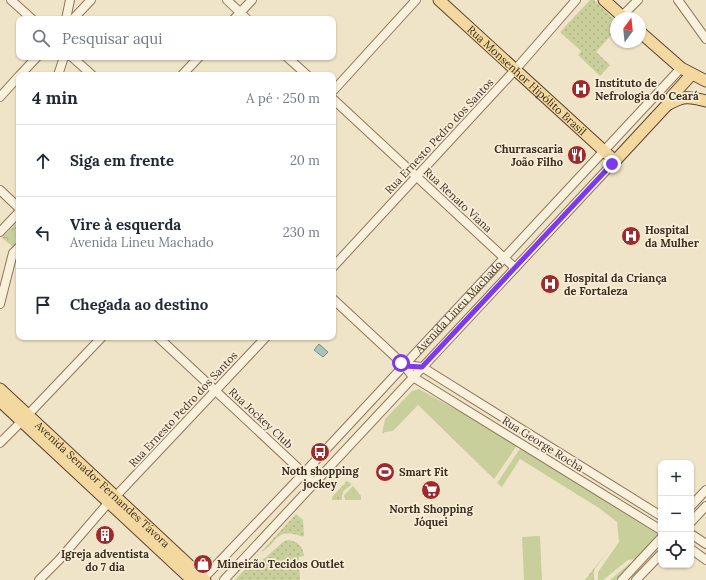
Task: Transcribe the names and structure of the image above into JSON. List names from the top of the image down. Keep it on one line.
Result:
{"streets":{"main road":["Rua Monsenhor Hipólito Brasil","Avenida Lineu Machado","Avenida Senador Fernandes Távora"],"street":["Rua Ernesto Pedro dos Santos","Rua Renato Viana","Rua Jockey Club","Rua George Rocha"]},"crossings":[["Rua Monsenhor Hipólito Brasil","Rua Ernesto Pedro dos Santos"],["Rua Monsenhor Hipólito Brasil","Avenida Lineu Machado"],["Rua Ernesto Pedro dos Santos","Rua Renato Viana"],["Rua Ernesto Pedro dos Santos","Rua Jockey Club"],["Rua Ernesto Pedro dos Santos","Avenida Senador Fernandes Távora"],["Rua Renato Viana","Avenida Lineu Machado"],["Avenida Lineu Machado","Rua Jockey Club"],["Avenida Lineu Machado","Rua George Rocha"],["Avenida Lineu Machado","Avenida Senador Fernandes Távora"]],"places":{"hospital":["Instituto de Nefrologia do Ceará","Hospital da Mulher","Hospital da Criança de Fortaleza"],"restaurant":["Churrascaria João Filho"],"bus stop":["Noth shopping jockey"],"sports":["Smart Fit"],"supermarket":["North Shopping Jóquei"],"building":["Igreja adventista do 7 dia"],"shop":["Mineirão Tecidos Outlet"]},"north":"top","page":{"search":"Pesquisar aqui","heading":["4 min","A pé · 250 m"],"list":[["Siga em frente","20 m"],["Vire à esquerda","Avenida Lineu Machado","230 m"],"Chegada ao destino"],"map_buttons":["+","−"]}}
